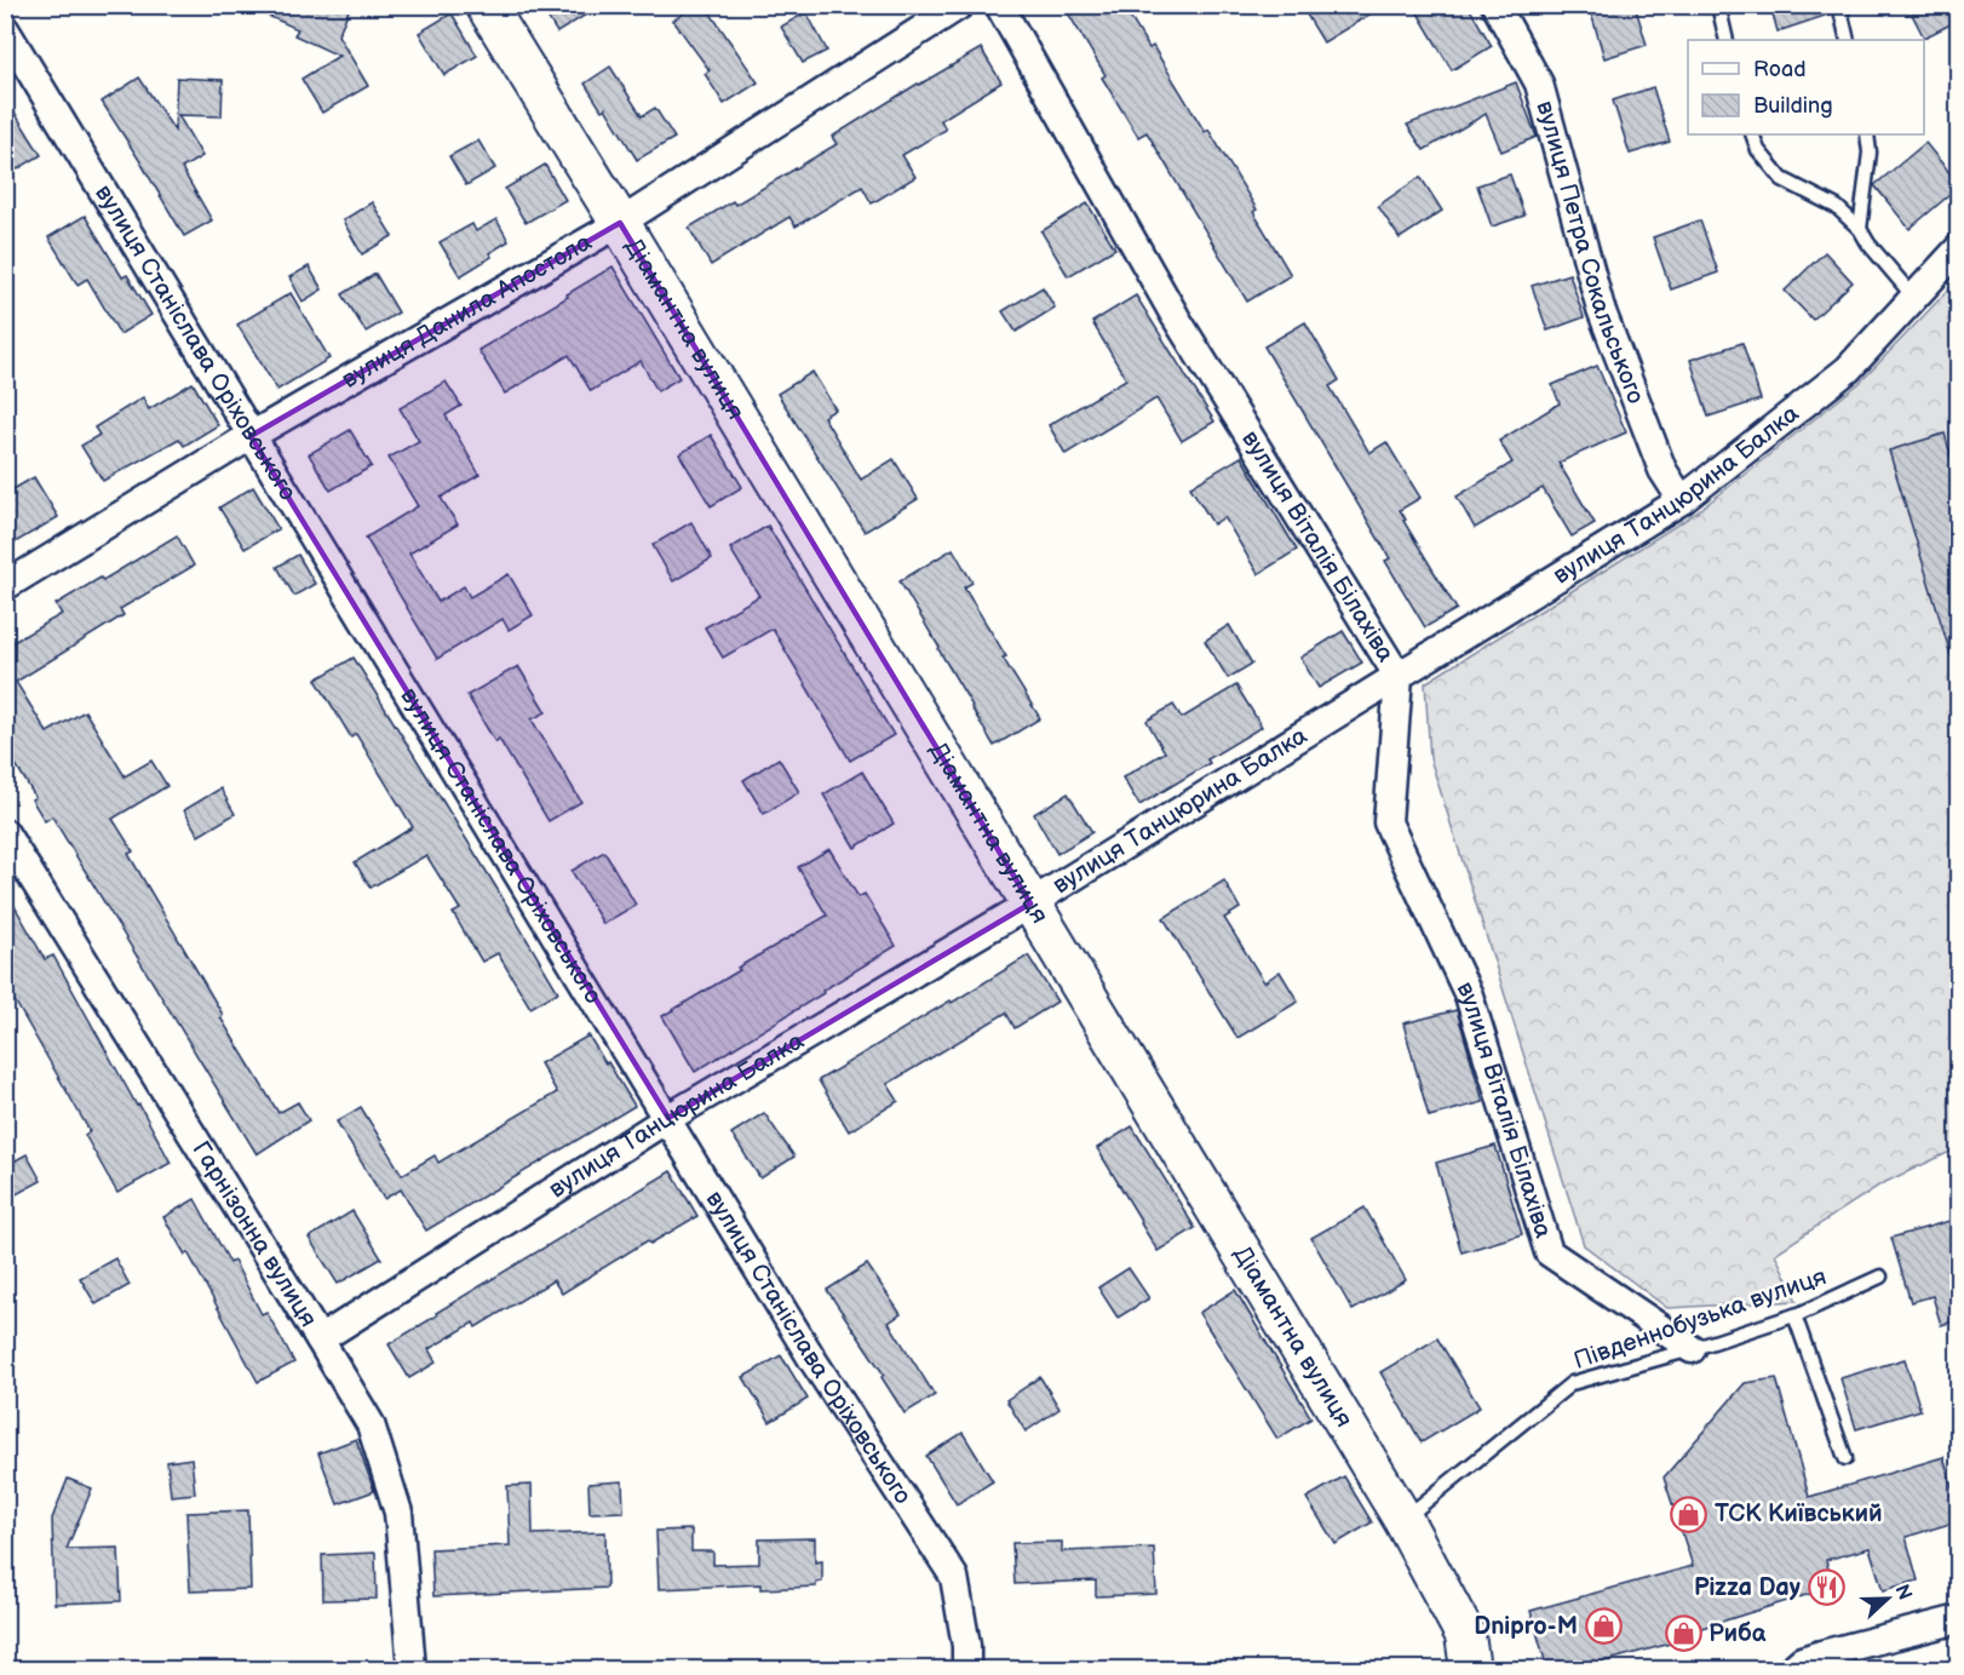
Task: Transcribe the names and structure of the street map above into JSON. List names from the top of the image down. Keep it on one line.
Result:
{"streets":{"street":["вулиця Петра Сокальського","вулиця Данила Апостола","Діамантна вулиця","вулиця Станіслава Оріховського","вулиця Танцюрина Балка","вулиця Віталія Білахіва","Гарнізонна вулиця"],"lane":["Південнобузька вулиця"]},"crossings":[["вулиця Петра Сокальського","вулиця Танцюрина Балка"],["вулиця Данила Апостола","Діамантна вулиця"],["вулиця Данила Апостола","вулиця Станіслава Оріховського"],["Діамантна вулиця","вулиця Танцюрина Балка"],["Діамантна вулиця","Південнобузька вулиця"],["вулиця Станіслава Оріховського","вулиця Танцюрина Балка"],["вулиця Танцюрина Балка","вулиця Віталія Білахіва"],["вулиця Танцюрина Балка","Гарнізонна вулиця"],["вулиця Віталія Білахіва","Південнобузька вулиця"]],"places":{"shop":["ТСК Київський","Dnipro-M","Риба"],"restaurant":["Pizza Day"]},"legend":["Road","Building"],"north":"right"}
